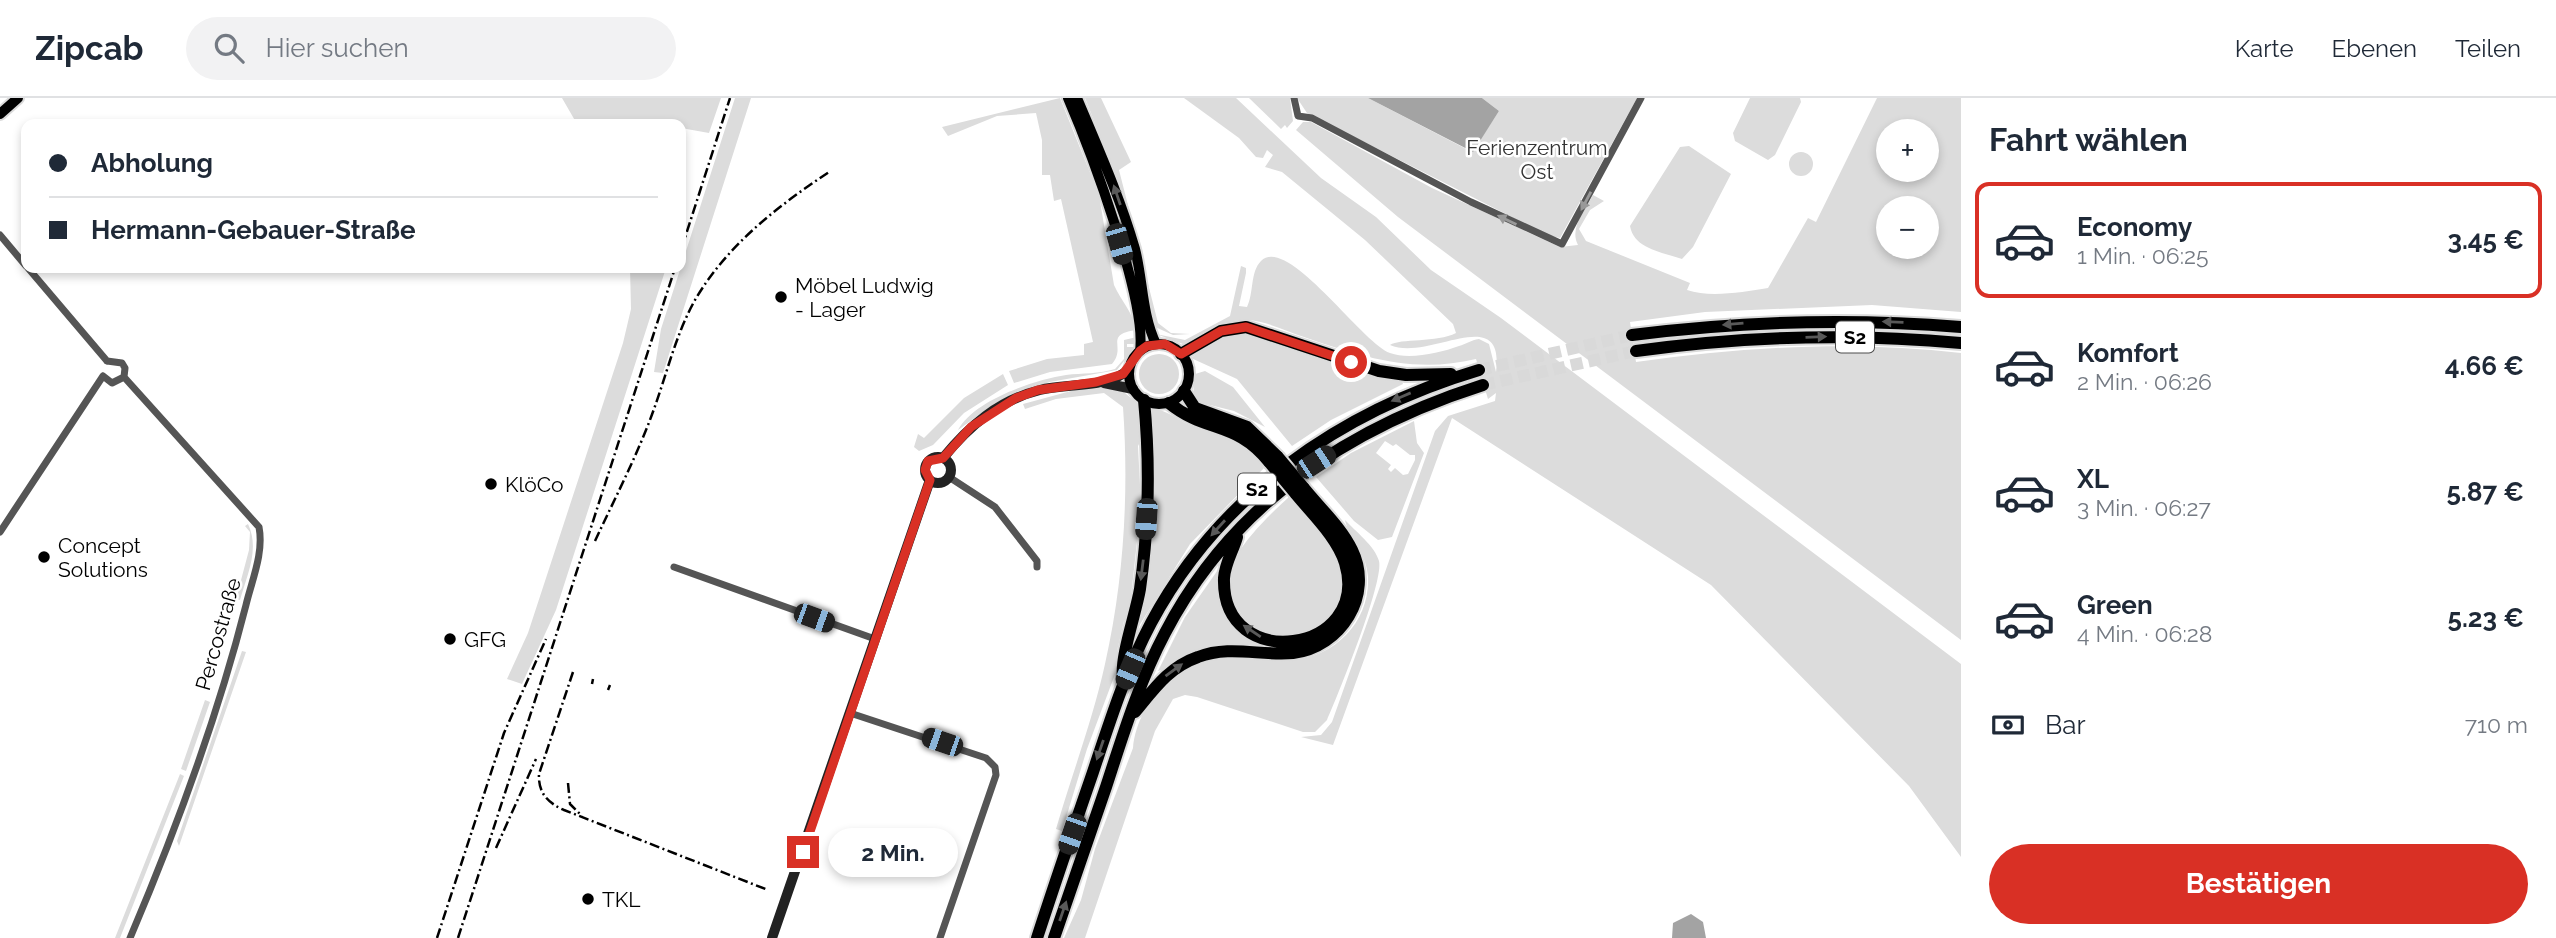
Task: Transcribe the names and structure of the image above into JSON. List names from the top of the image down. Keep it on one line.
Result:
{"streets":{"highway":["S2"],"street":["Percostraße"]},"parks":["Ferienzentrum Ost"],"places":["Möbel Ludwig - Lager","KlöCo","Concept Solutions","GFG","TKL"],"page":{"header":"Zipcab","search":"Hier suchen","nav":["Karte","Ebenen","Teilen"],"heading":"Fahrt wählen","map_buttons":["+","−"],"banner":["Abholung","Hermann-Gebauer-Straße"],"list":[{"name":"Economy","note":"1 Min. · 06:25","value":"3.45 €"},{"name":"Komfort","note":"2 Min. · 06:26","value":"4.66 €"},{"name":"XL","note":"3 Min. · 06:27","value":"5.87 €"},{"name":"Green","note":"4 Min. · 06:28","value":"5.23 €"}],"pay":["Bar","710 m"],"bubble":"2 Min.","buttons":"Bestätigen"}}
